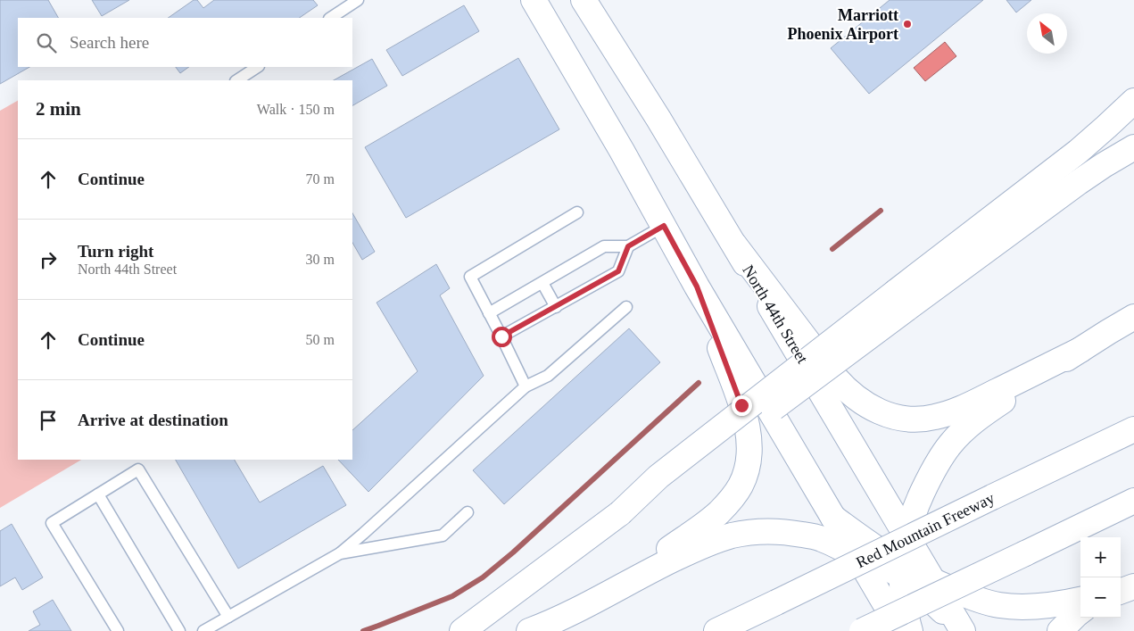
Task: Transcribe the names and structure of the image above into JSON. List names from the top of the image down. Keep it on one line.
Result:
{"streets":{"main road":["North 44th Street","Red Mountain Freeway"]},"places":["Marriott Phoenix Airport"],"north":"top left","page":{"search":"Search here","heading":["2 min","Walk · 150 m"],"list":[["Continue","70 m"],["Turn right","North 44th Street","30 m"],["Continue","50 m"],"Arrive at destination"],"map_buttons":["+","−"]}}
